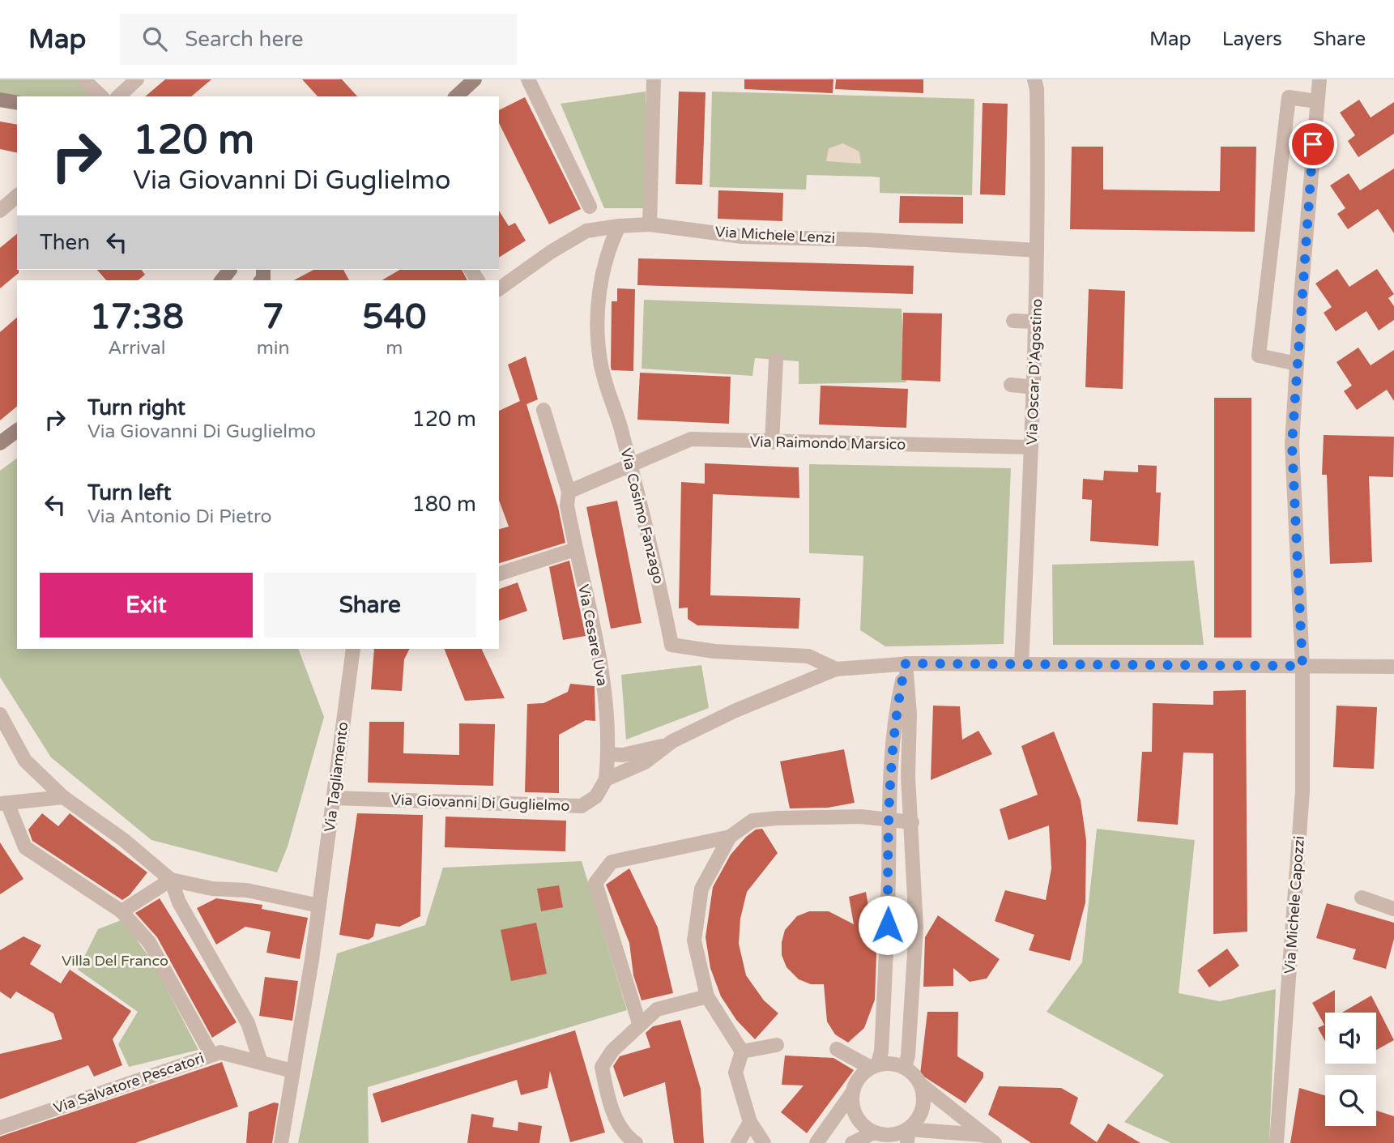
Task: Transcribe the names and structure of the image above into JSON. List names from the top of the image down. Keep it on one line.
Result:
{"streets":{"street":["Via Michele Lenzi","Via Oscar D'Agostino","Via Raimondo Marsico","Via Cosimo Fanzago","Via Cesare Uva","Via Tagliamento","Via Giovanni Di Guglielmo","Via Michele Capozzi","Via Salvatore Pescatori"]},"crossings":[["Via Michele Lenzi","Via Oscar D'Agostino"],["Via Michele Lenzi","Via Cosimo Fanzago"],["Via Oscar D'Agostino","Via Raimondo Marsico"],["Via Oscar D'Agostino","Via Giovanni Di Guglielmo"],["Via Raimondo Marsico","Via Cosimo Fanzago"],["Via Cosimo Fanzago","Via Giovanni Di Guglielmo"],["Via Cesare Uva","Via Giovanni Di Guglielmo"],["Via Tagliamento","Via Giovanni Di Guglielmo"],["Via Tagliamento","Via Salvatore Pescatori"],["Via Giovanni Di Guglielmo","Via Michele Capozzi"]],"parks":["Villa Del Franco"],"page":{"header":"Map","search":"Search here","nav":["Map","Layers","Share"],"turn":["120 m","Via Giovanni Di Guglielmo"],"then":"Then","eta":["17:38","Arrival","7","min","540","m"],"list":[{"name":"Turn right","note":"Via Giovanni Di Guglielmo","value":"120 m"},{"name":"Turn left","note":"Via Antonio Di Pietro","value":"180 m"}],"buttons":["Exit","Share"]}}
